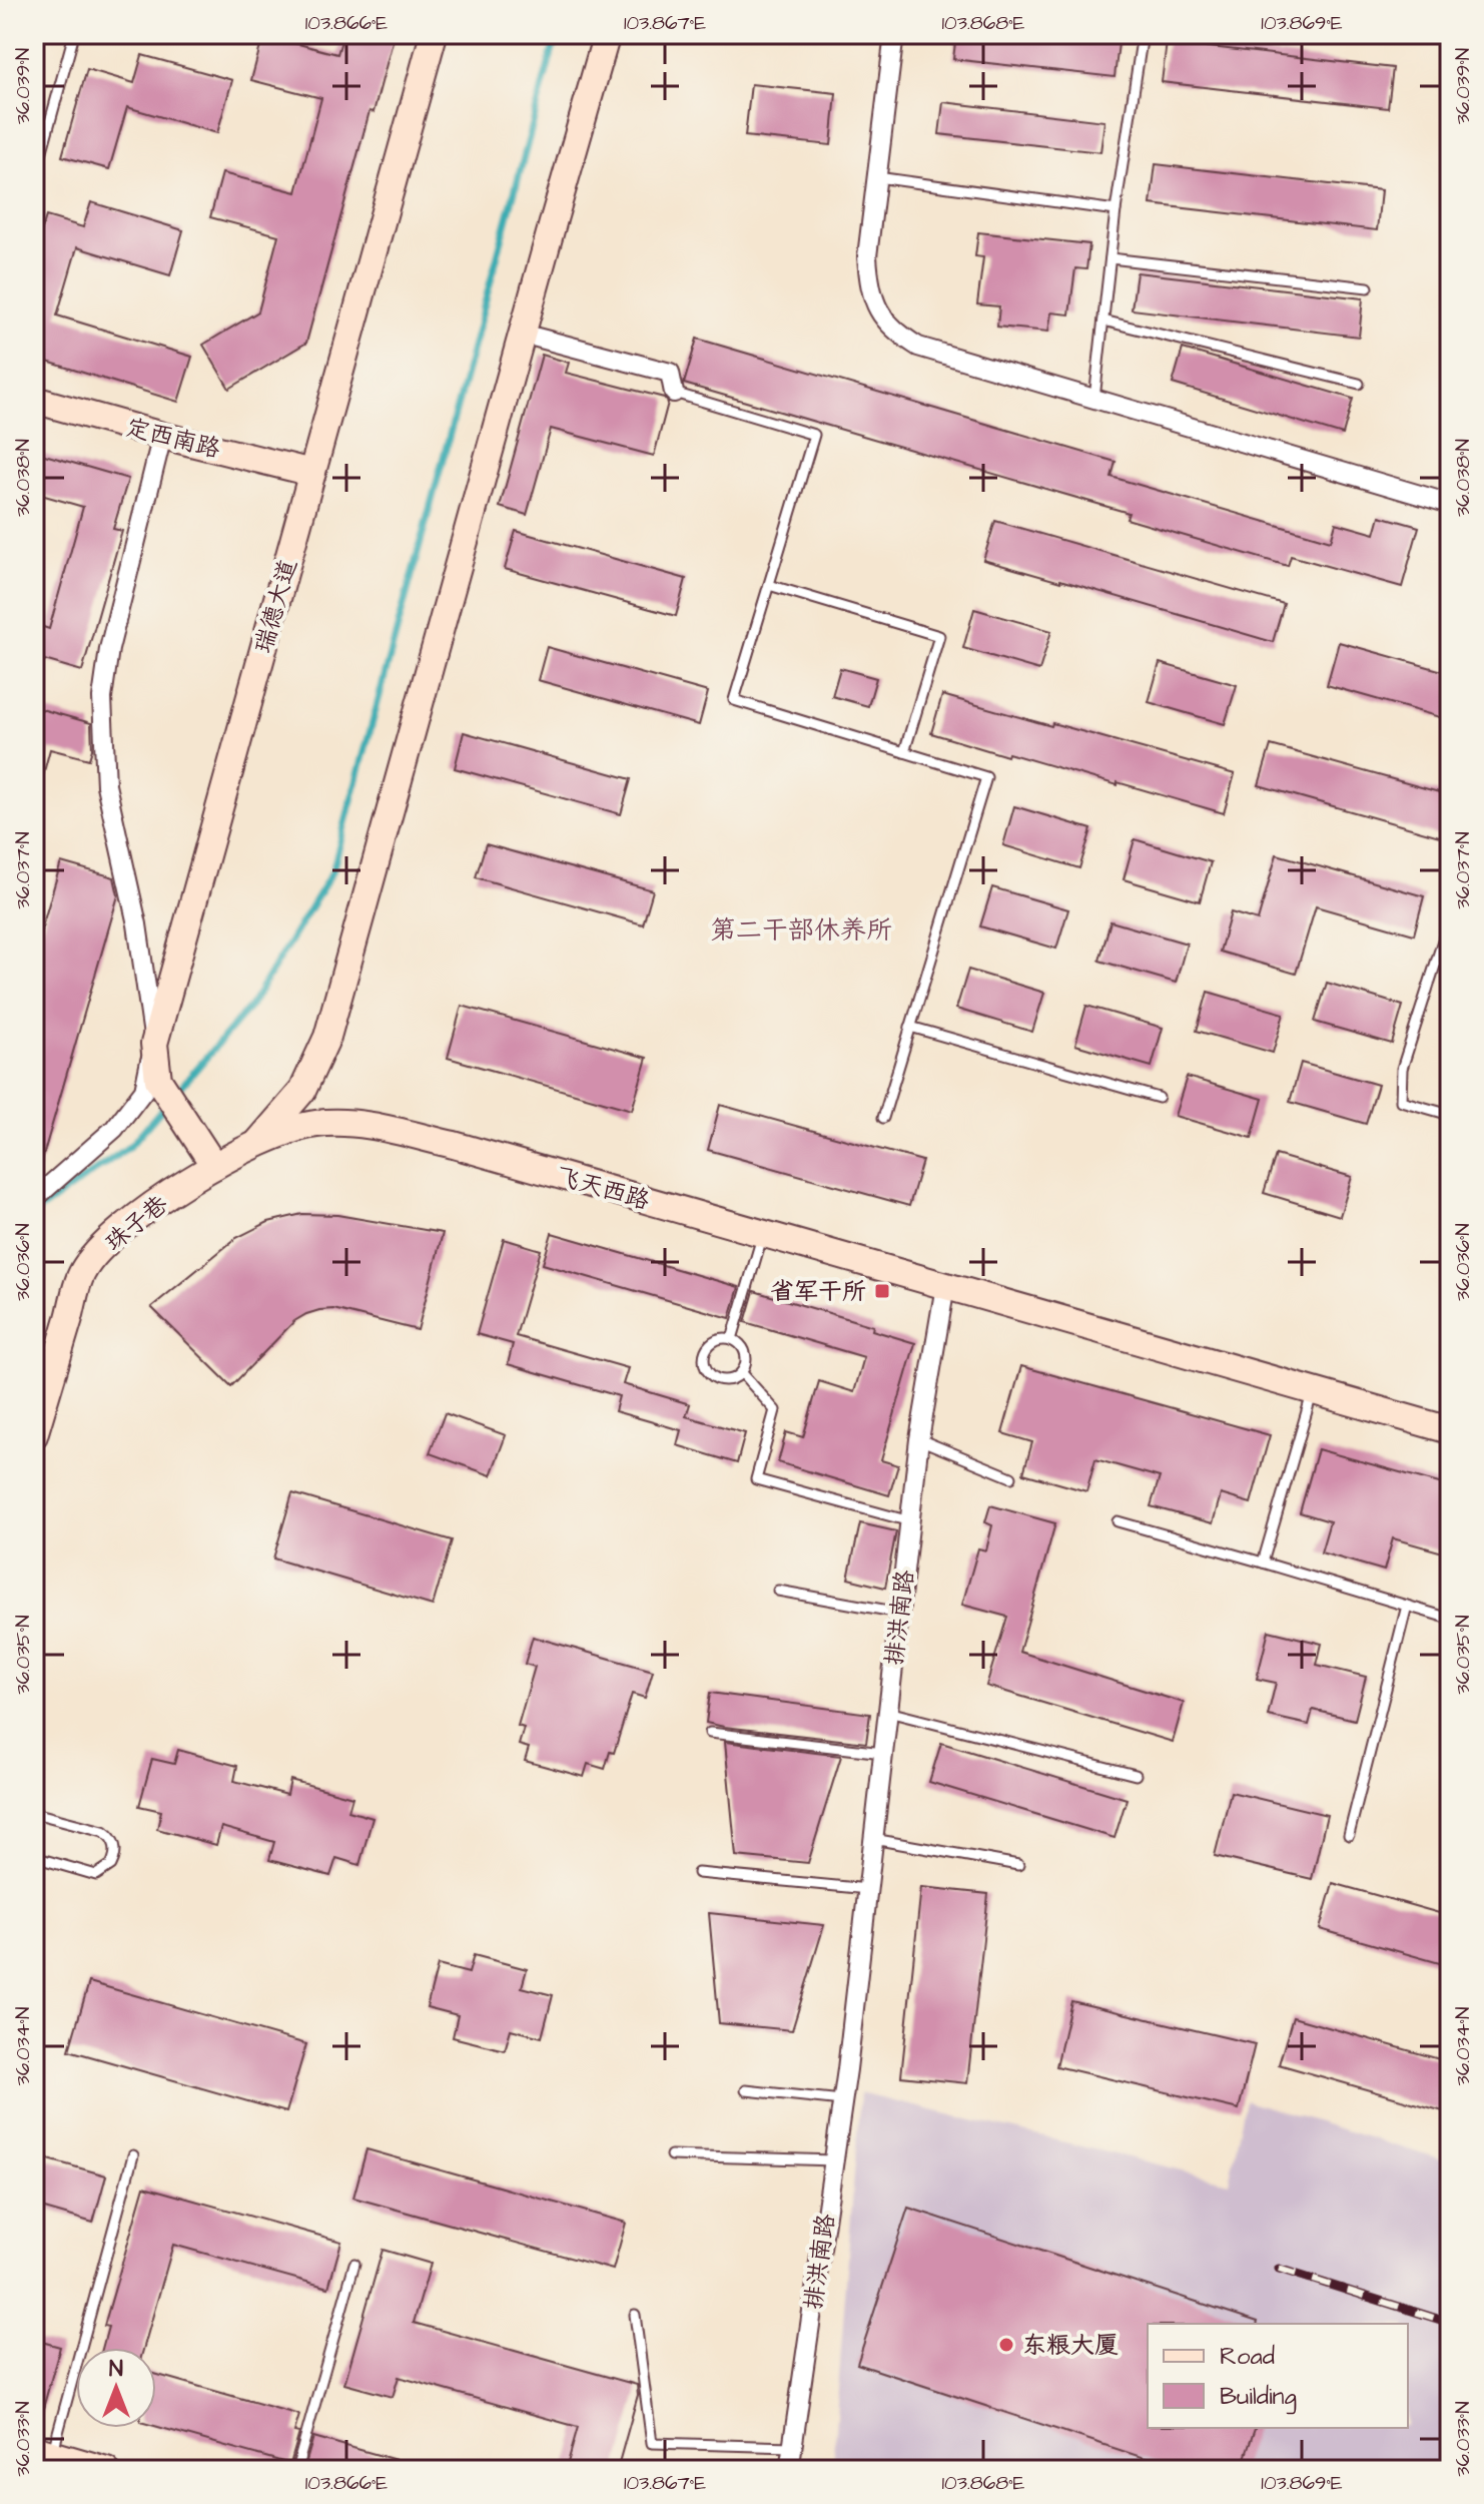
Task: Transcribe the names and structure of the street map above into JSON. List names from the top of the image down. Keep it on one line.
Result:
{"streets":{"street":["定西南路","瑞德大道","飞天西路","珠子巷","排洪南路"]},"crossings":[["定西南路","瑞德大道"],["瑞德大道","珠子巷"],["飞天西路","珠子巷"],["飞天西路","排洪南路"]],"districts":["第二干部休养所"],"places":{"transit":["省军干所"],"other":["东粮大厦"]},"legend":["Road","Building"],"north":"top","coordinates":["103.866°E","103.867°E","103.868°E","103.869°E","36.039°N","36.038°N","36.037°N","36.036°N","36.035°N","36.034°N","36.033°N"]}
